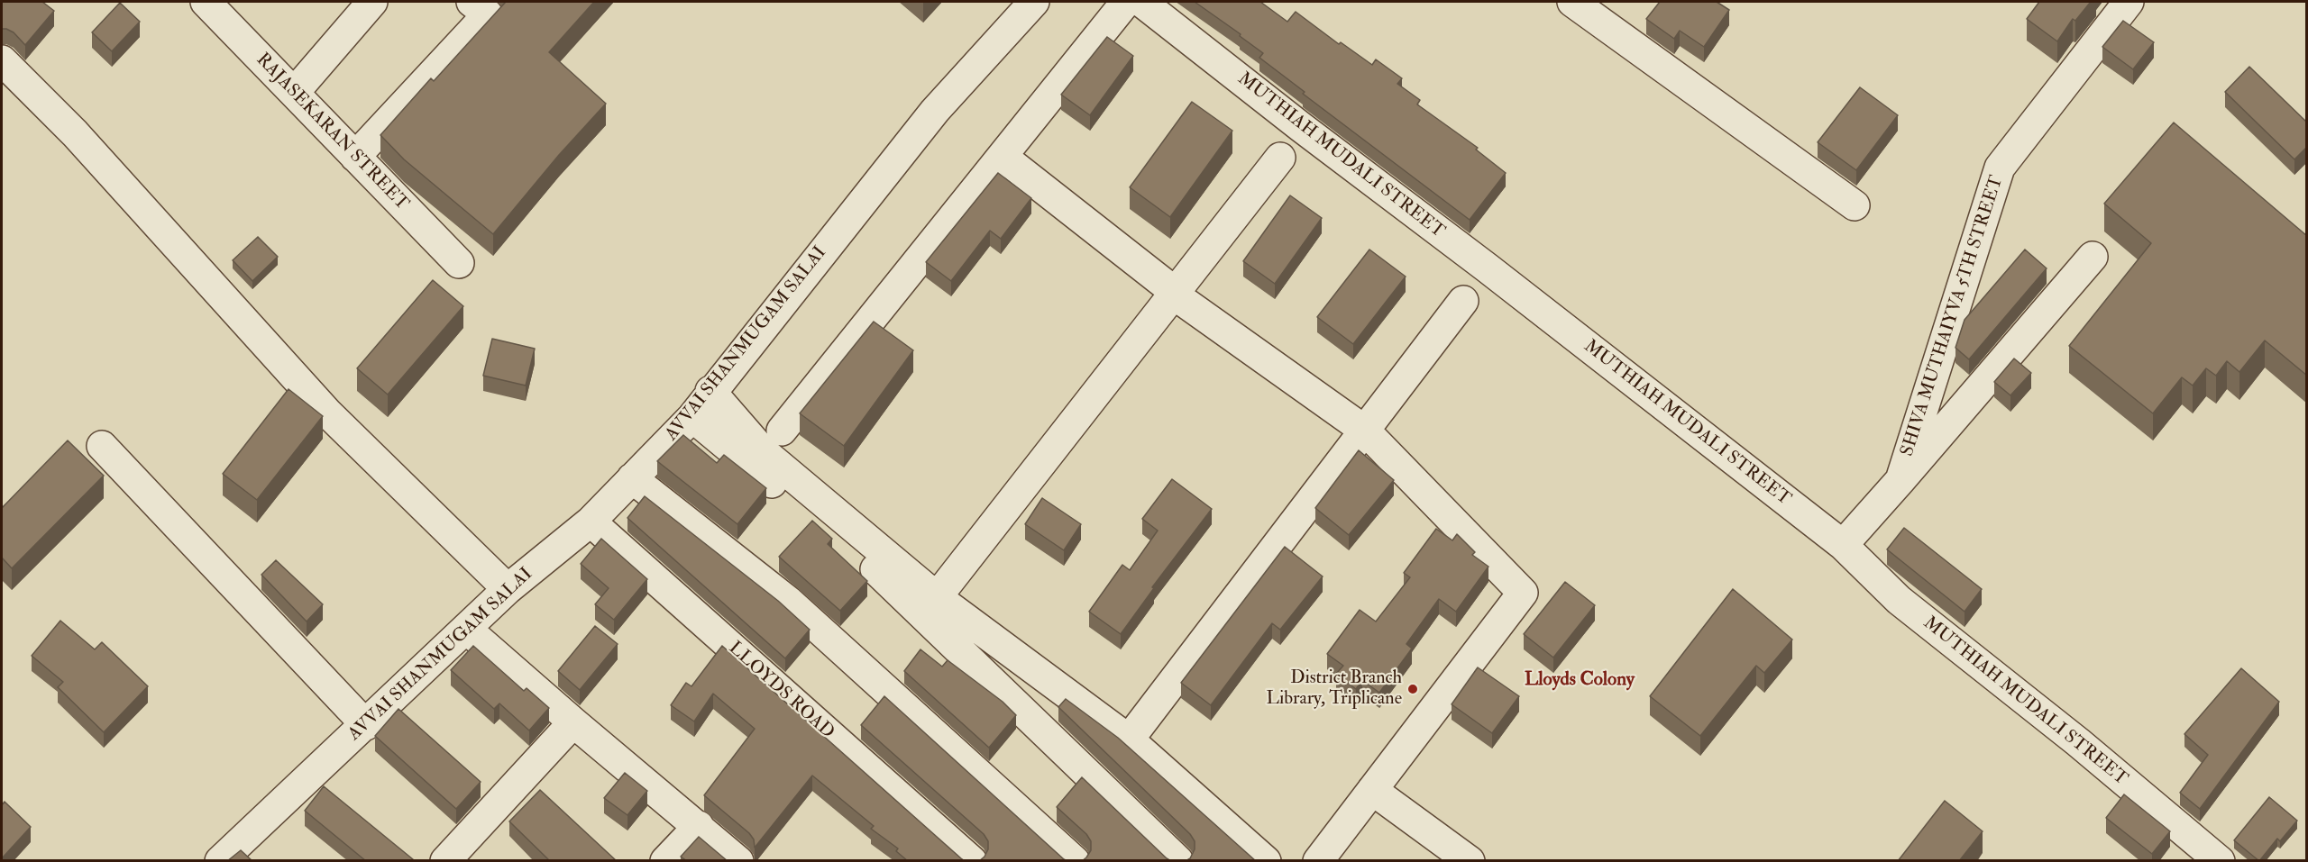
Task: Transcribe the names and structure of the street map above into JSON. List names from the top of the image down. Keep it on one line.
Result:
{"streets":{"street":["RAJASEKARAN STREET","MUTHIAH MUDALI STREET","SHIVA MUTHAIYVA 5TH STREET","AVVAI SHANMUGAM SALAI","LLOYDS ROAD"]},"crossings":[["AVVAI SHANMUGAM SALAI","LLOYDS ROAD"]],"districts":["Lloyds Colony"],"places":["District Branch Library, Triplicane"]}
